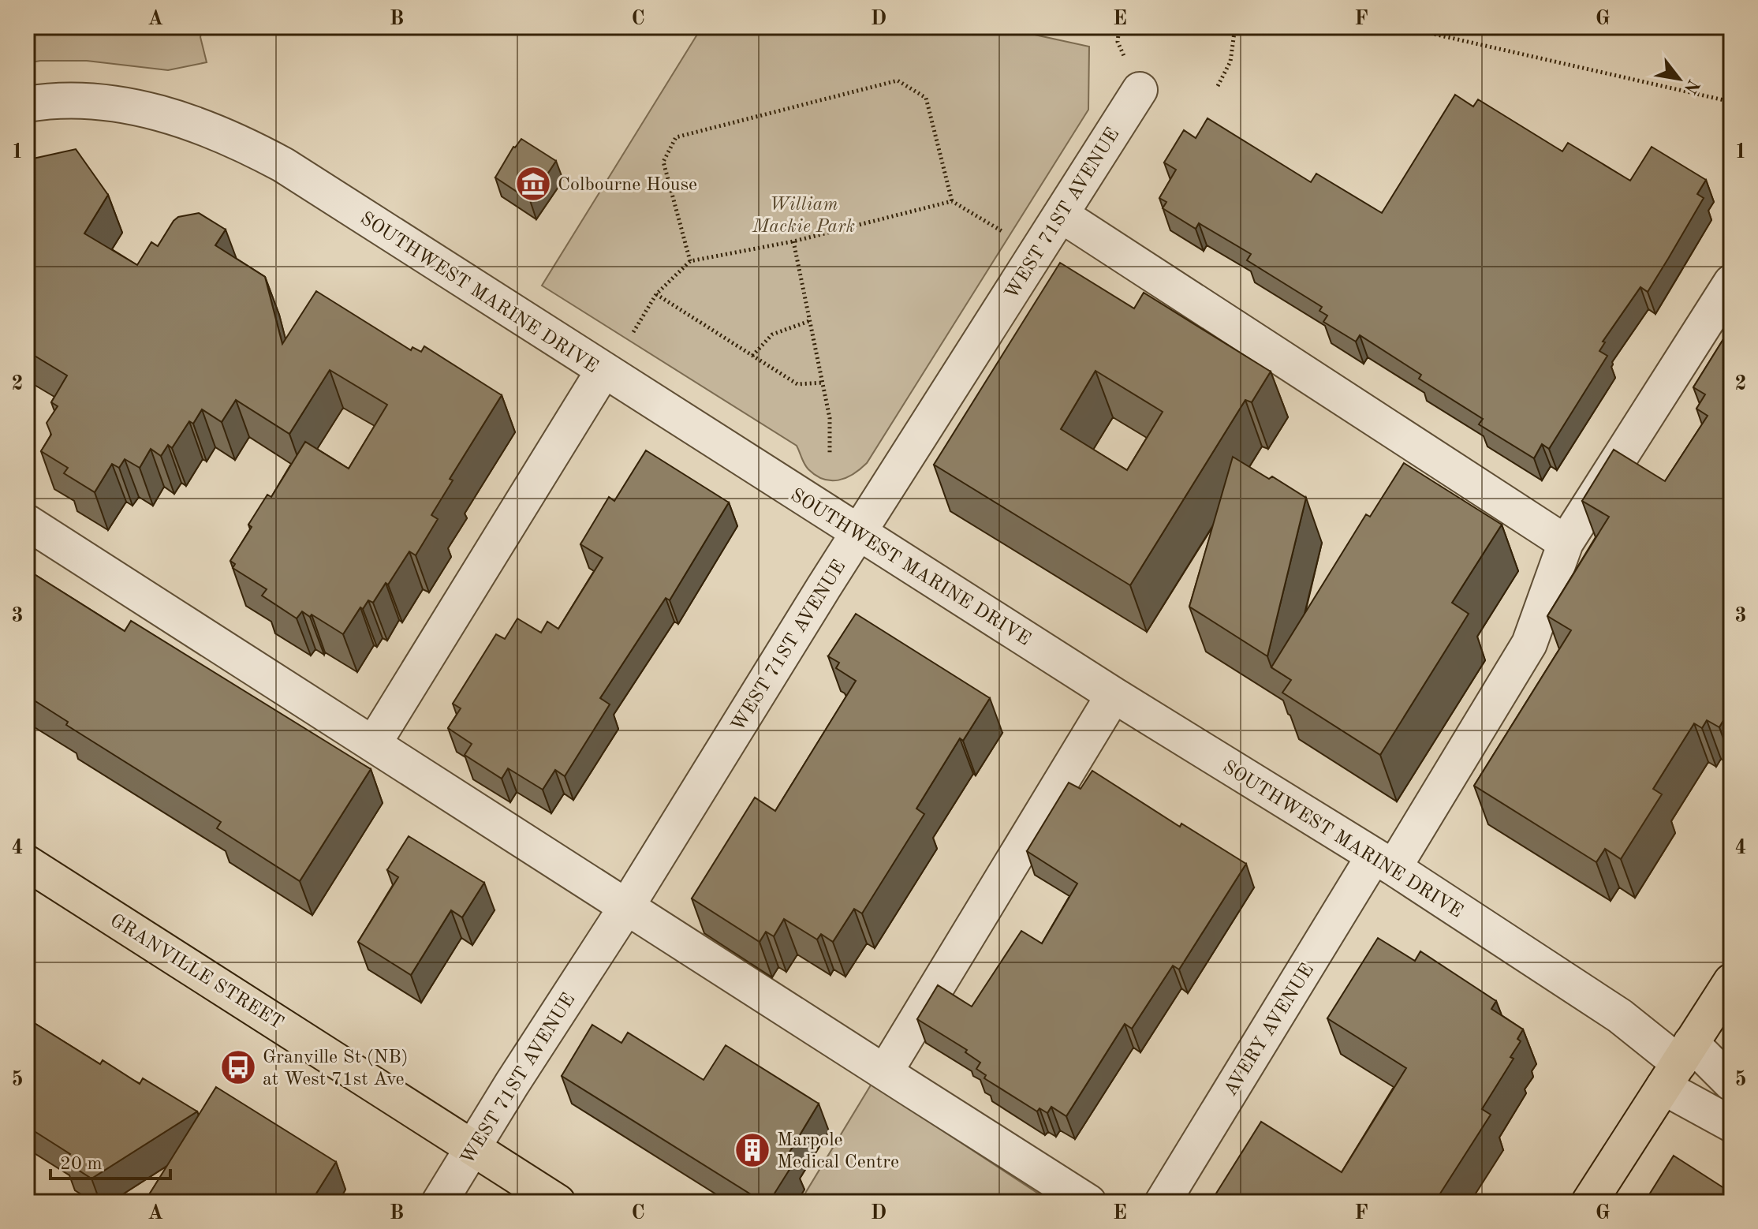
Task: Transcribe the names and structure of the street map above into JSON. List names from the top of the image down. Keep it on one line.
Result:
{"streets":{"main road":["GRANVILLE STREET"],"street":["WEST 71ST AVENUE","SOUTHWEST MARINE DRIVE","AVERY AVENUE"]},"crossings":[["WEST 71ST AVENUE","SOUTHWEST MARINE DRIVE"],["WEST 71ST AVENUE","GRANVILLE STREET"],["SOUTHWEST MARINE DRIVE","AVERY AVENUE"]],"parks":["William Mackie Park"],"places":{"museum":["Colbourne House"],"bus stop":["Granville St (NB) at West 71st Ave"],"building":["Marpole Medical Centre"]},"scale_bar":"20 m","north":"bottom right","grid":{"columns":["A","B","C","D","E","F","G"],"rows":["1","2","3","4","5"]}}
